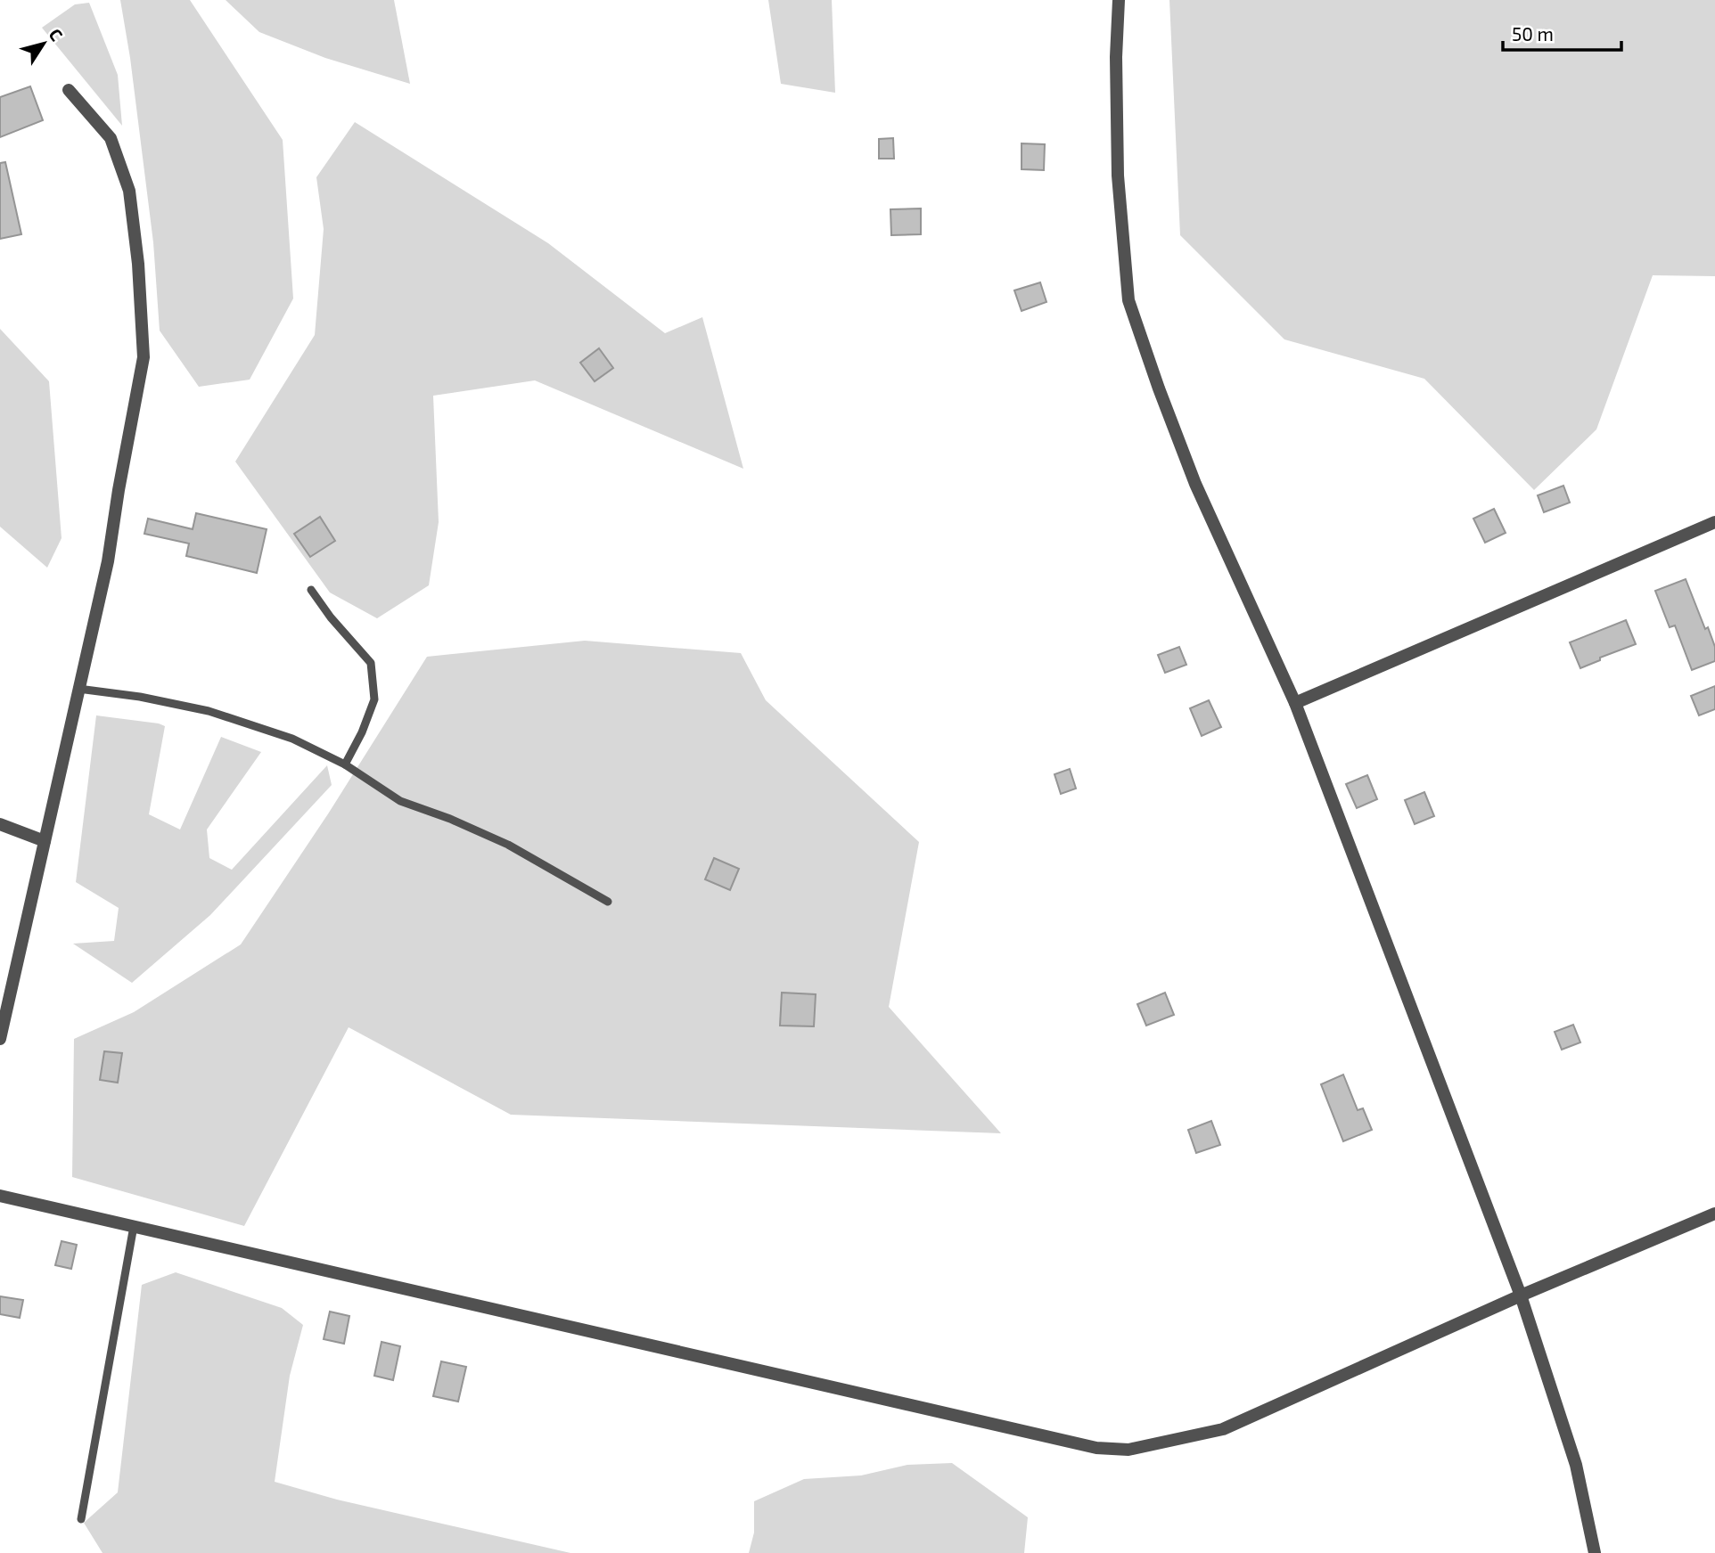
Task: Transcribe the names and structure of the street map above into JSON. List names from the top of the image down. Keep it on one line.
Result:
{"scale_bar":"50 m","north":"top right"}
